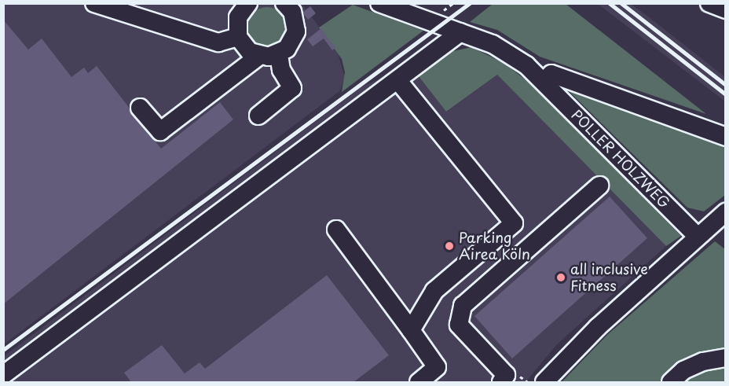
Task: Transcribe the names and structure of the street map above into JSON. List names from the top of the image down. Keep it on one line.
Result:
{"streets":{"street":["POLLER HOLZWEG"]},"places":["Parking Airea Köln","all inclusive Fitness"]}
